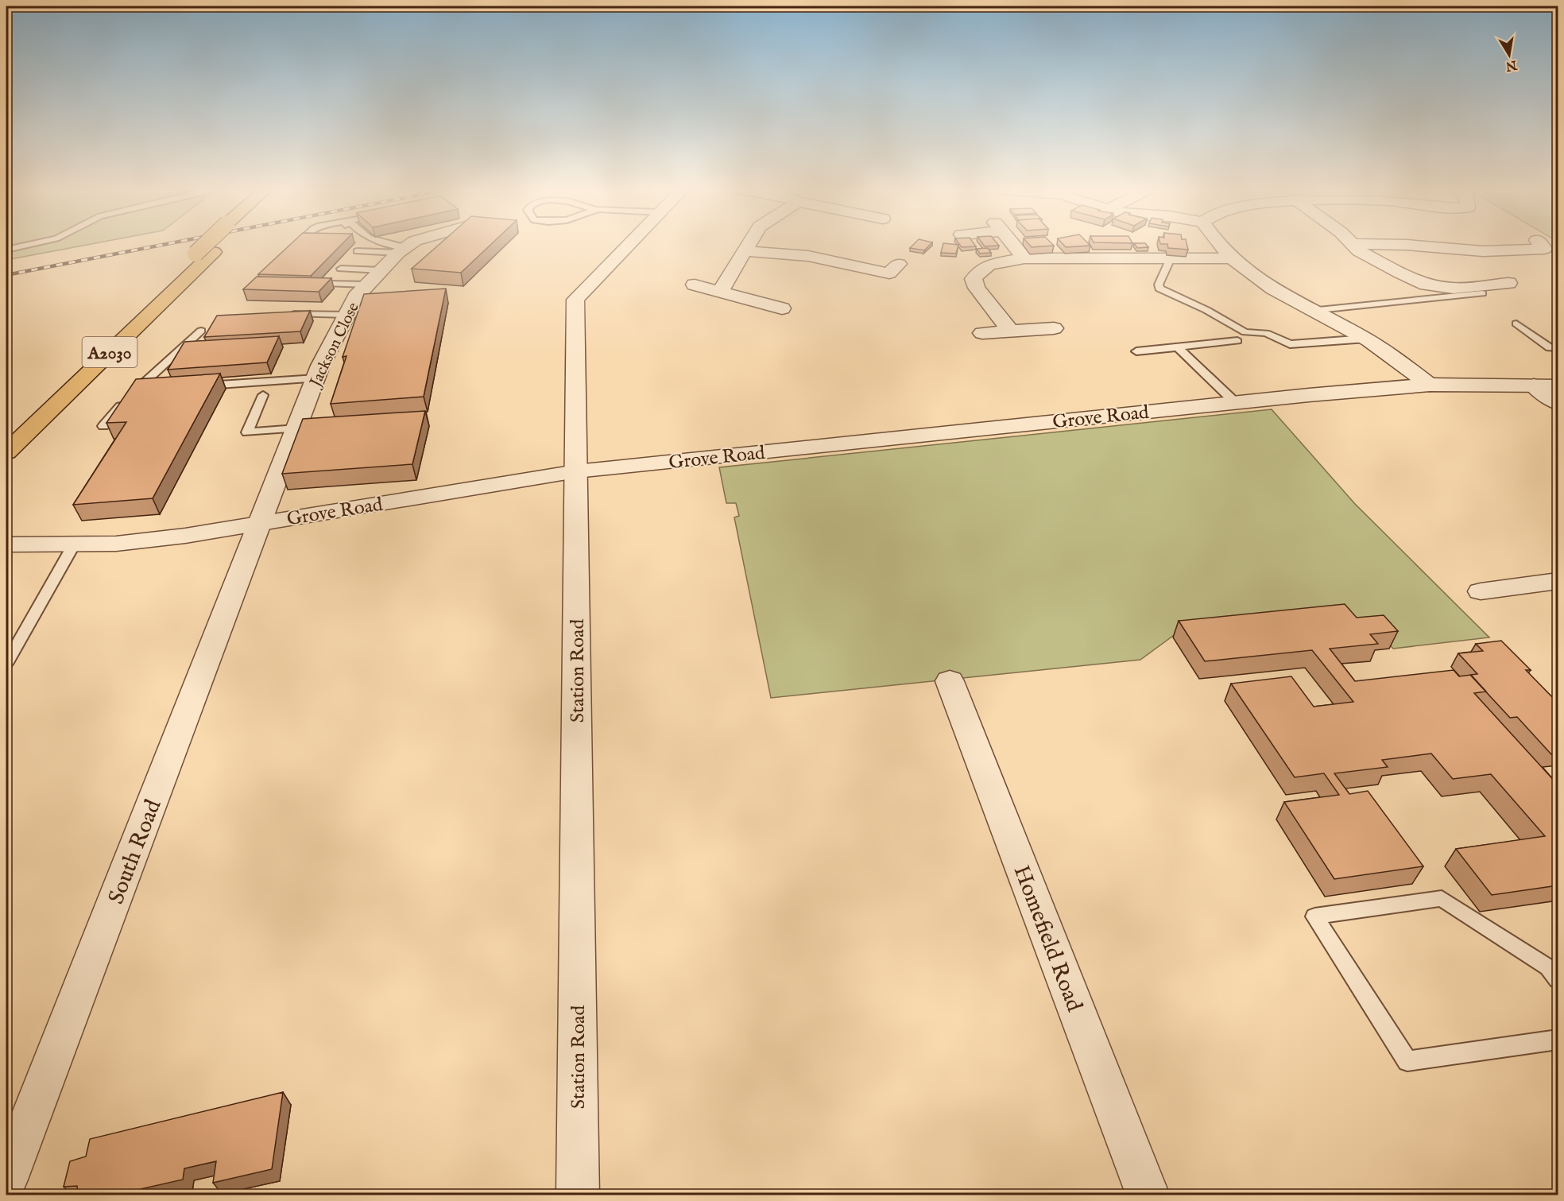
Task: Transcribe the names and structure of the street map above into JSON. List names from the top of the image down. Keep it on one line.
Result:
{"streets":{"main road":["A2030"],"street":["Jackson Close","Grove Road","Station Road","South Road","Homefield Road"]},"crossings":[["Jackson Close","Grove Road"],["Jackson Close","South Road"],["Grove Road","Station Road"],["Grove Road","South Road"]],"north":"bottom"}
